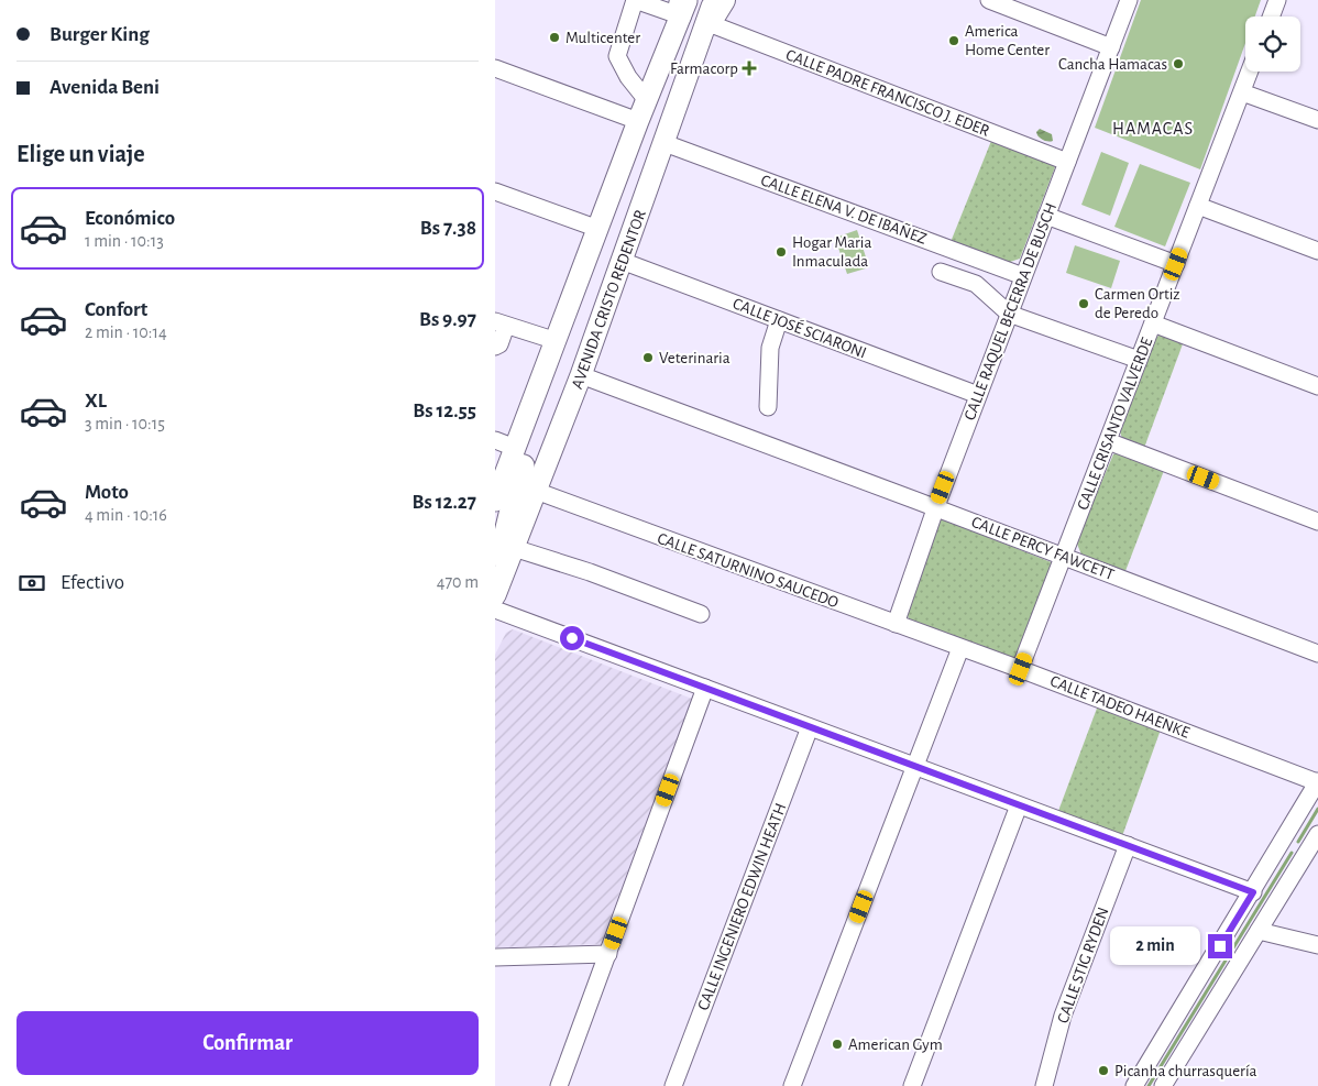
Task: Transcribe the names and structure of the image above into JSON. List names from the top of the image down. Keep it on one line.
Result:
{"streets":{"main road":["AVENIDA CRISTO REDENTOR"],"street":["CALLE PADRE FRANCISCO J. EDER","CALLE ELENA V. DE IBAÑEZ","CALLE RAQUEL BECERRA DE BUSCH","CALLE JOSÉ SCIARONI","CALLE CRISANTO VALVERDE","CALLE PERCY FAWCETT","CALLE SATURNINO SAUCEDO","CALLE TADEO HAENKE","CALLE INGENIERO EDWIN HEATH","CALLE STIG RYDEN"]},"crossings":[["CALLE PADRE FRANCISCO J. EDER","AVENIDA CRISTO REDENTOR"],["CALLE PADRE FRANCISCO J. EDER","CALLE RAQUEL BECERRA DE BUSCH"],["CALLE ELENA V. DE IBAÑEZ","AVENIDA CRISTO REDENTOR"],["CALLE ELENA V. DE IBAÑEZ","CALLE RAQUEL BECERRA DE BUSCH"],["AVENIDA CRISTO REDENTOR","CALLE JOSÉ SCIARONI"],["AVENIDA CRISTO REDENTOR","CALLE PERCY FAWCETT"],["AVENIDA CRISTO REDENTOR","CALLE SATURNINO SAUCEDO"],["CALLE RAQUEL BECERRA DE BUSCH","CALLE JOSÉ SCIARONI"],["CALLE RAQUEL BECERRA DE BUSCH","CALLE PERCY FAWCETT"],["CALLE RAQUEL BECERRA DE BUSCH","CALLE SATURNINO SAUCEDO"],["CALLE CRISANTO VALVERDE","CALLE PERCY FAWCETT"],["CALLE CRISANTO VALVERDE","CALLE TADEO HAENKE"],["CALLE SATURNINO SAUCEDO","CALLE TADEO HAENKE"]],"districts":["HAMACAS"],"places":{"other":["Multicenter","America Home Center","Cancha Hamacas","Hogar Maria Inmaculada","Carmen Ortiz de Peredo","Veterinaria","American Gym","Picanha churrasquería"],"health":["Farmacorp"]},"page":{"banner":["Burger King","Avenida Beni"],"heading":"Elige un viaje","list":[{"name":"Económico","note":"1 min · 10:13","value":"Bs 7.38"},{"name":"Confort","note":"2 min · 10:14","value":"Bs 9.97"},{"name":"XL","note":"3 min · 10:15","value":"Bs 12.55"},{"name":"Moto","note":"4 min · 10:16","value":"Bs 12.27"}],"pay":["Efectivo","470 m"],"bubble":"2 min","buttons":"Confirmar"}}
